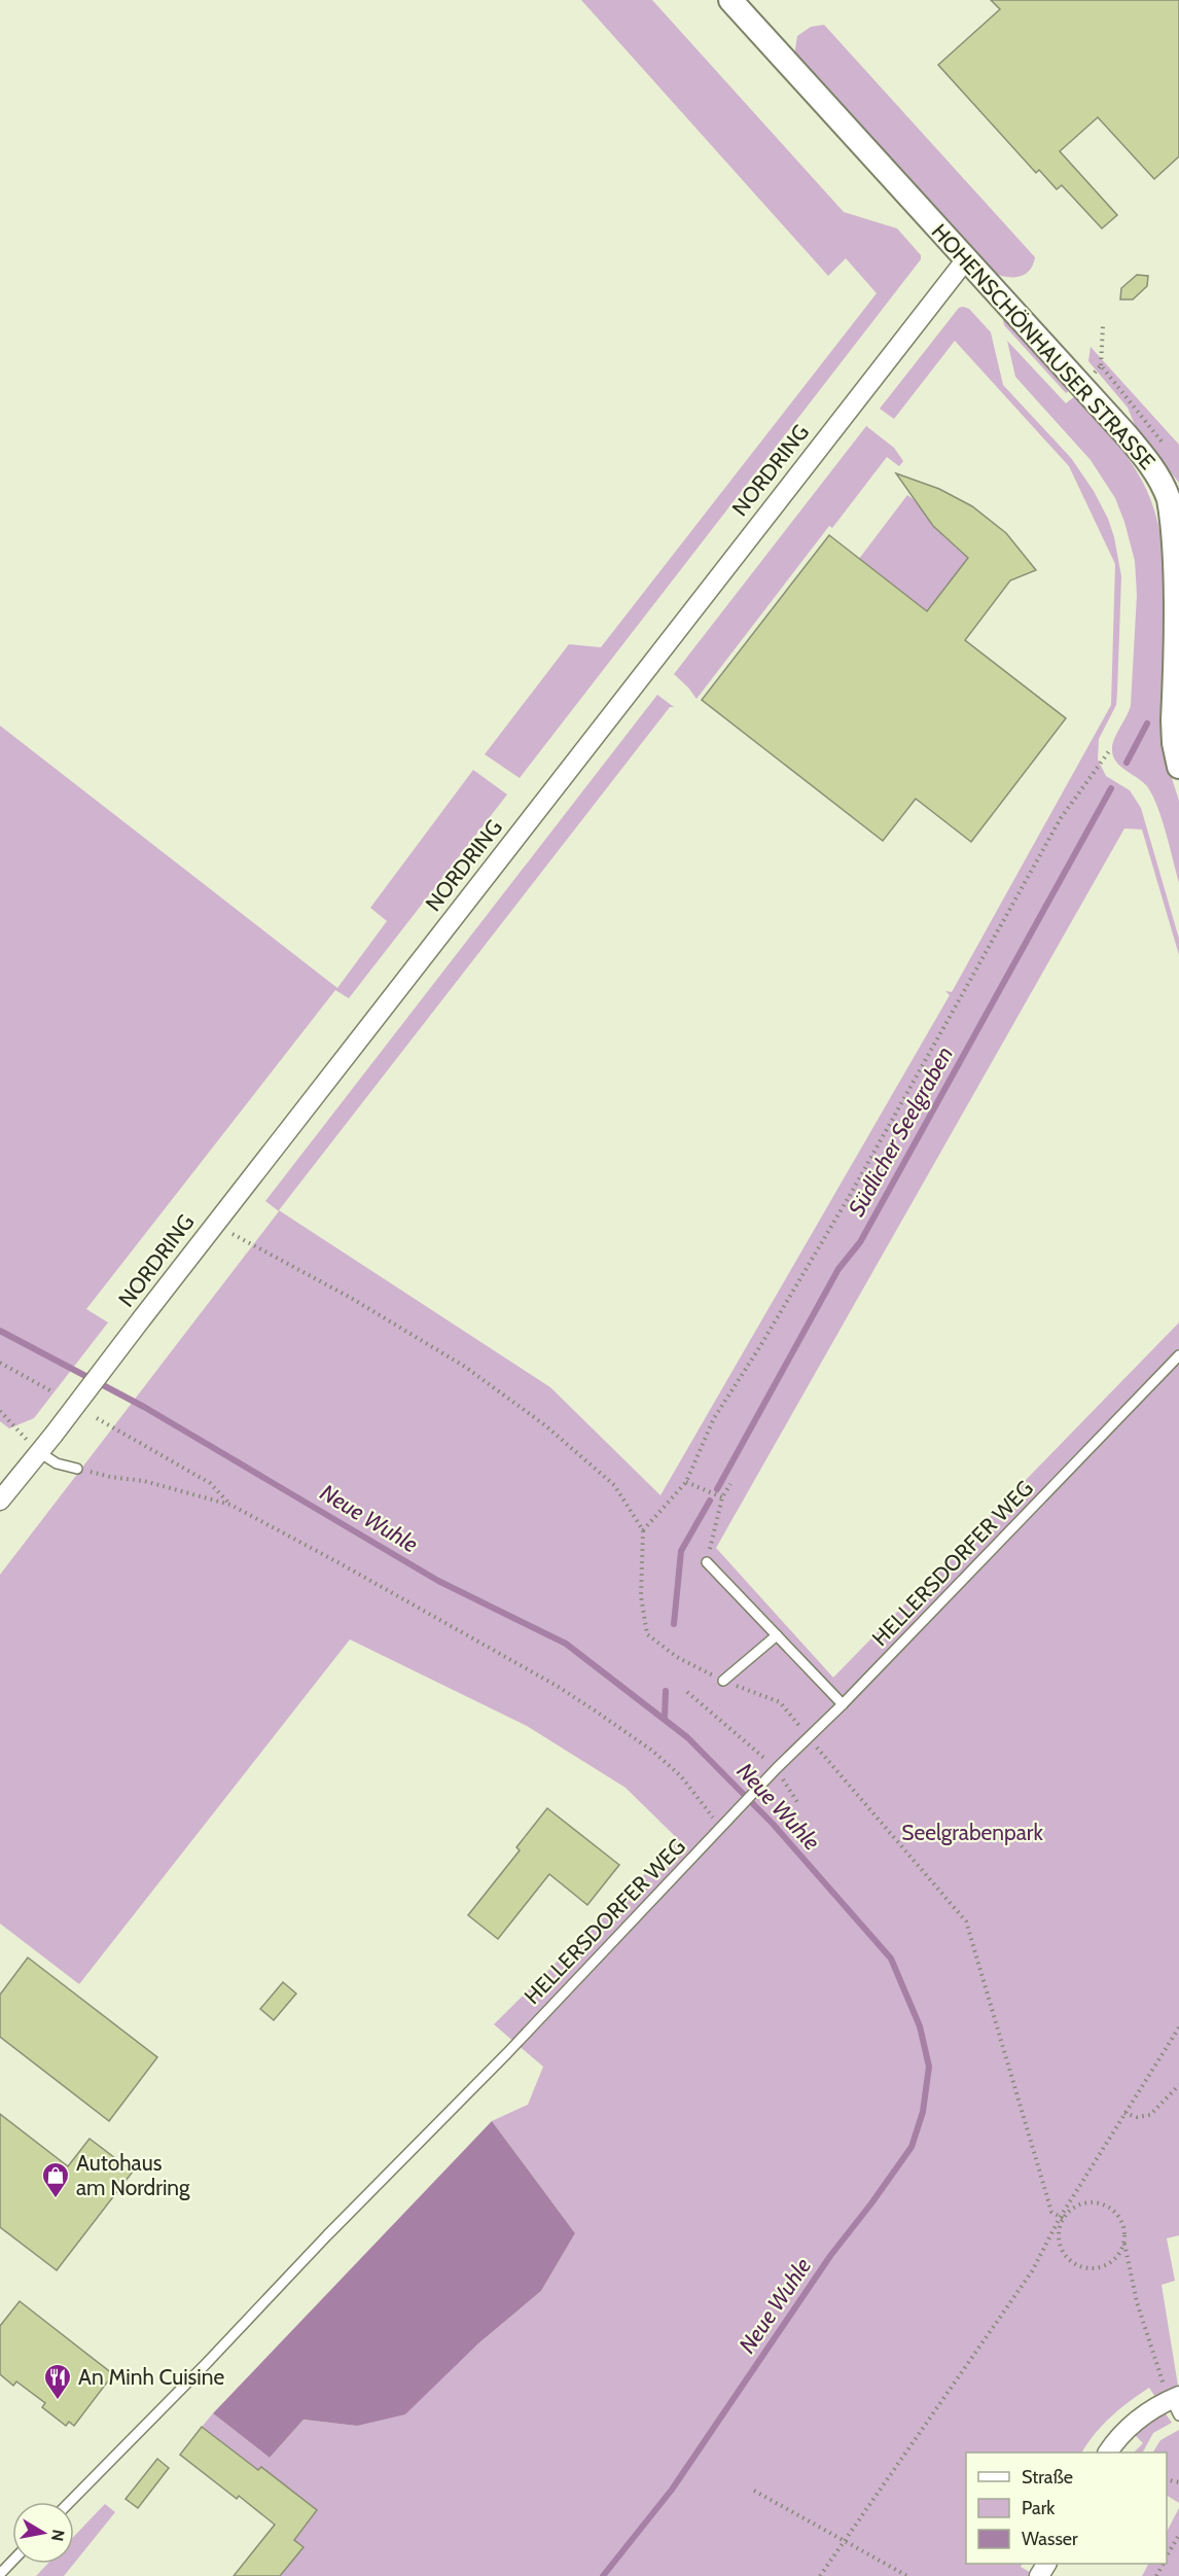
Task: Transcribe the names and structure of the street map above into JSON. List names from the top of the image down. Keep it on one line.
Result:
{"streets":{"street":["HOHENSCHÖNHAUSER STRASSE","NORDRING"],"lane":["HELLERSDORFER WEG"]},"crossings":[["HOHENSCHÖNHAUSER STRASSE","NORDRING"]],"water":["Südlicher Seelgraben","Neue Wuhle"],"parks":["Seelgrabenpark"],"places":{"shop":["Autohaus am Nordring"],"restaurant":["An Minh Cuisine"]},"legend":["Straße","Park","Wasser"],"north":"right"}
